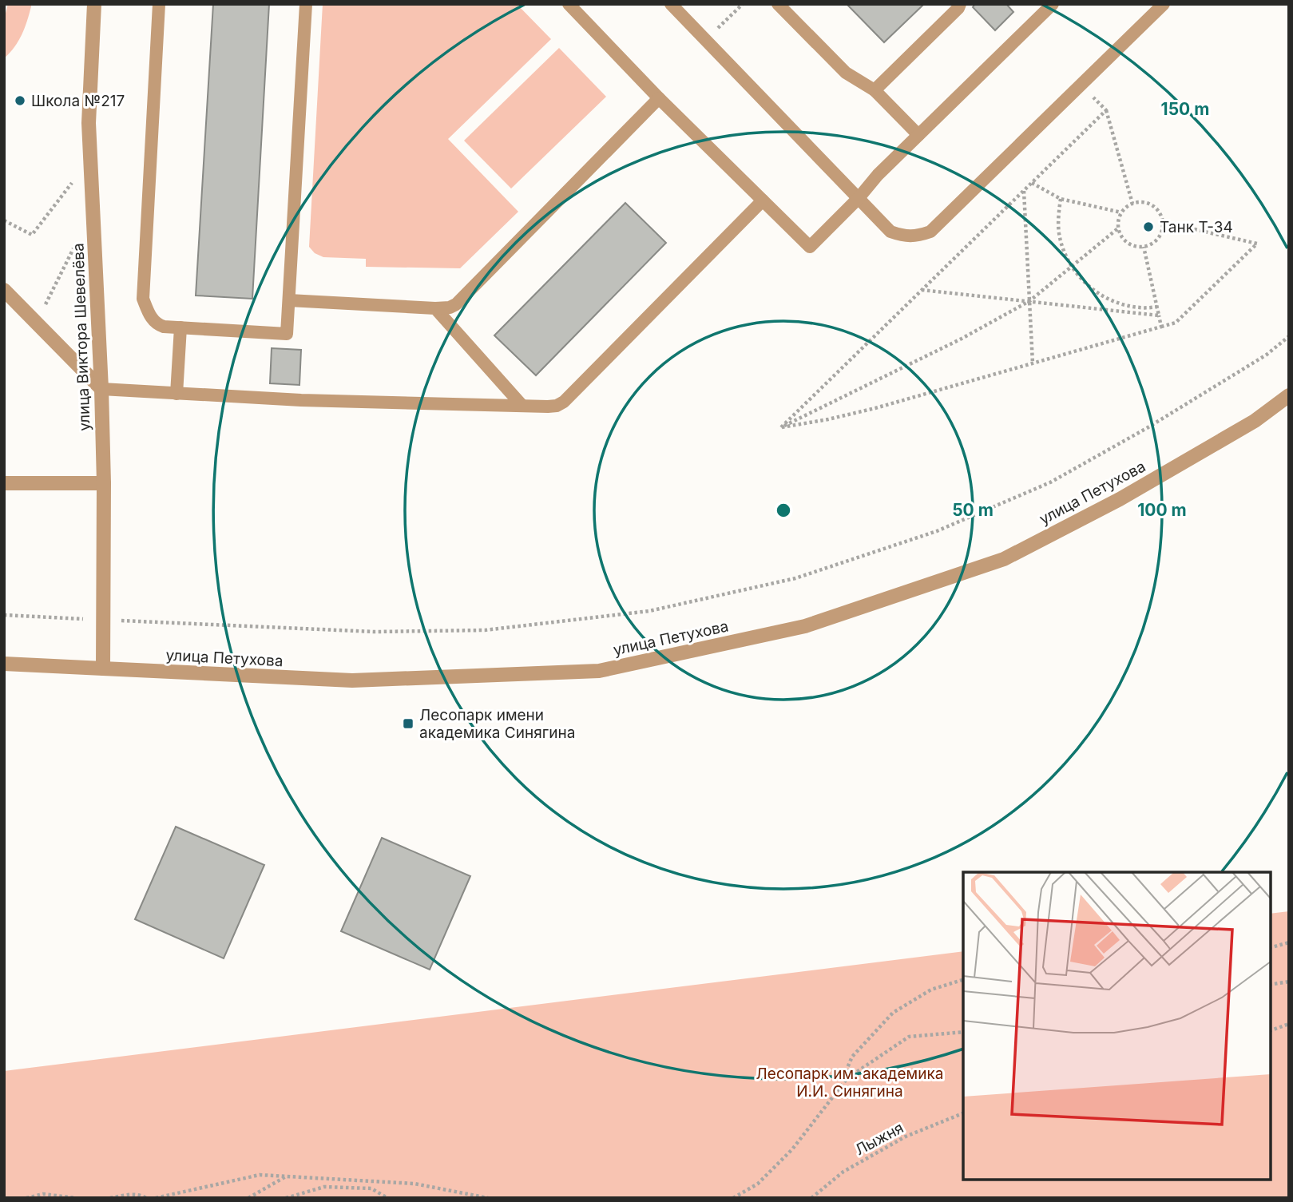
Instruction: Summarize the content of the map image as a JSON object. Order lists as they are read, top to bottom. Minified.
{"streets":{"street":["улица Виктора Шевелёва","улица Петухова"],"path":["Лыжня"]},"crossings":[["улица Виктора Шевелёва","улица Петухова"]],"parks":["Лесопарк им. академика И.И. Синягина"],"places":{"other":["Школа №217","Танк Т-34"],"transit":["Лесопарк имени академика Синягина"]},"rings":["150 m","50 m","100 m"]}
